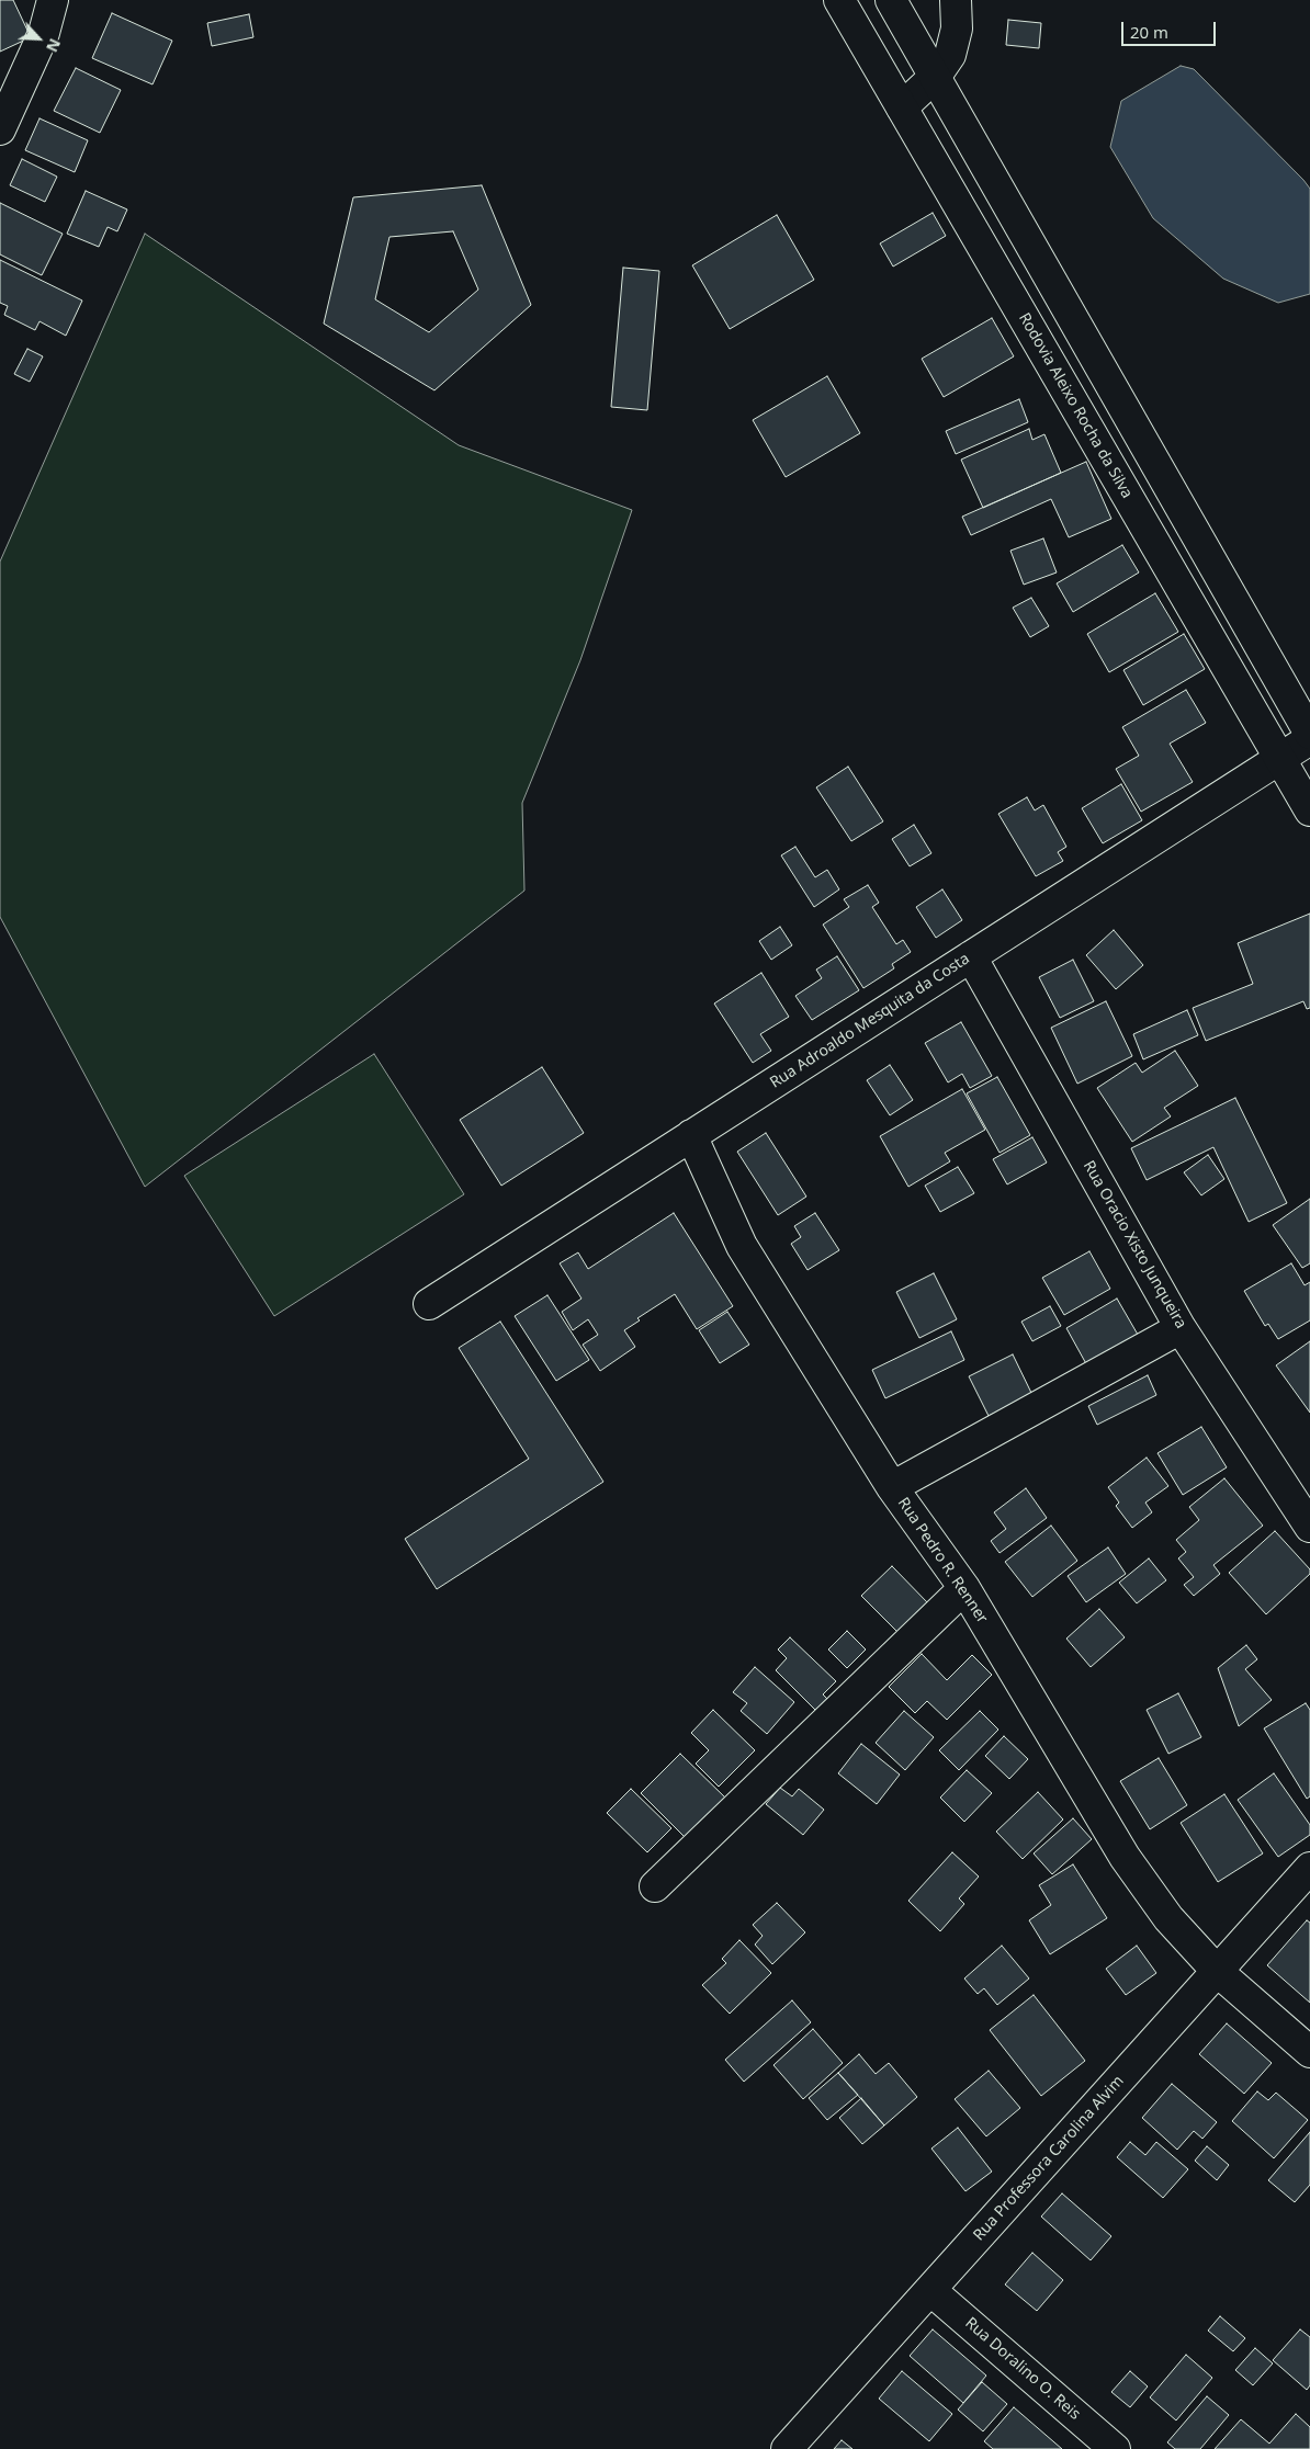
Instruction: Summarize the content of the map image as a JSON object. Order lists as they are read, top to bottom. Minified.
{"streets":{"street":["Rodovia Aleixo Rocha da Silva","Rua Adroaldo Mesquita da Costa","Rua Oracio Xisto Junqueira","Rua Pedro R. Renner","Rua Professora Carolina Alvim","Rua Doralino O. Reis"]},"crossings":[["Rodovia Aleixo Rocha da Silva","Rua Adroaldo Mesquita da Costa"],["Rua Adroaldo Mesquita da Costa","Rua Oracio Xisto Junqueira"],["Rua Adroaldo Mesquita da Costa","Rua Pedro R. Renner"],["Rua Pedro R. Renner","Rua Professora Carolina Alvim"],["Rua Professora Carolina Alvim","Rua Doralino O. Reis"]],"scale_bar":"20 m","north":"bottom right"}
